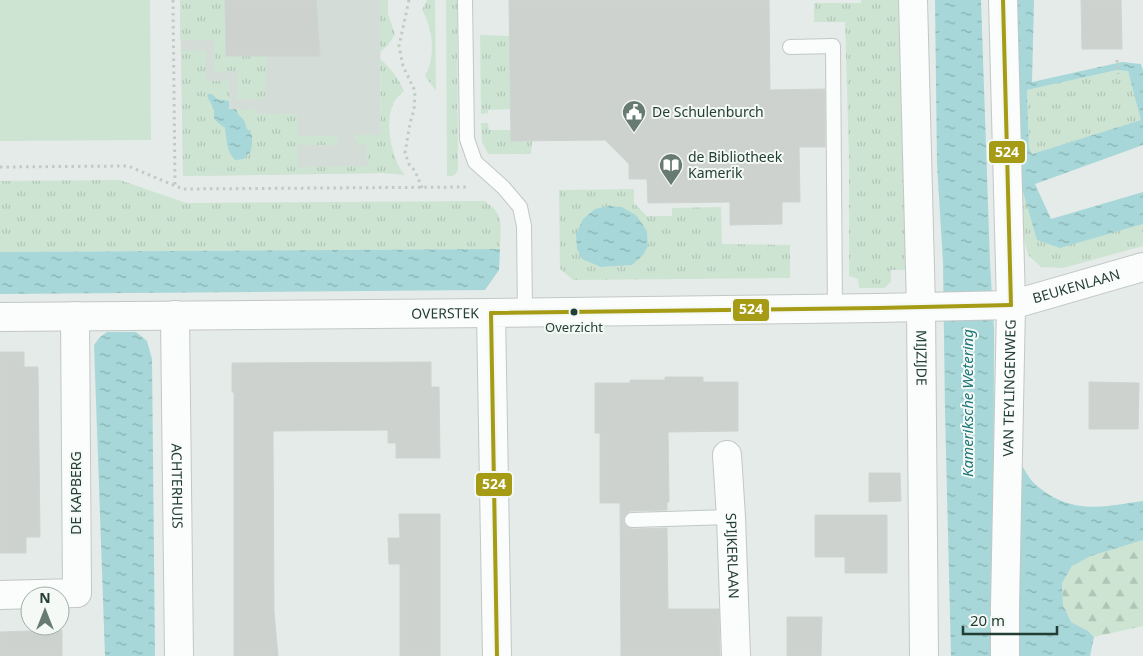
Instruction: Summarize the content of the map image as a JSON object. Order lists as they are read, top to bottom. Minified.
{"streets":{"street":["BEUKENLAAN","OVERSTEK","MIJZIJDE","VAN TEYLINGENWEG","ACHTERHUIS","DE KAPBERG","SPIJKERLAAN"]},"crossings":[["BEUKENLAAN","OVERSTEK"],["BEUKENLAAN","VAN TEYLINGENWEG"],["OVERSTEK","MIJZIJDE"],["OVERSTEK","VAN TEYLINGENWEG"],["OVERSTEK","ACHTERHUIS"],["OVERSTEK","DE KAPBERG"]],"water":["Kameriksche Wetering"],"places":{"public building":["De Schulenburch"],"library":["de Bibliotheek Kamerik"],"other":["Overzicht"]},"lines":["transit line 524"],"scale_bar":"20 m","north":"top"}
